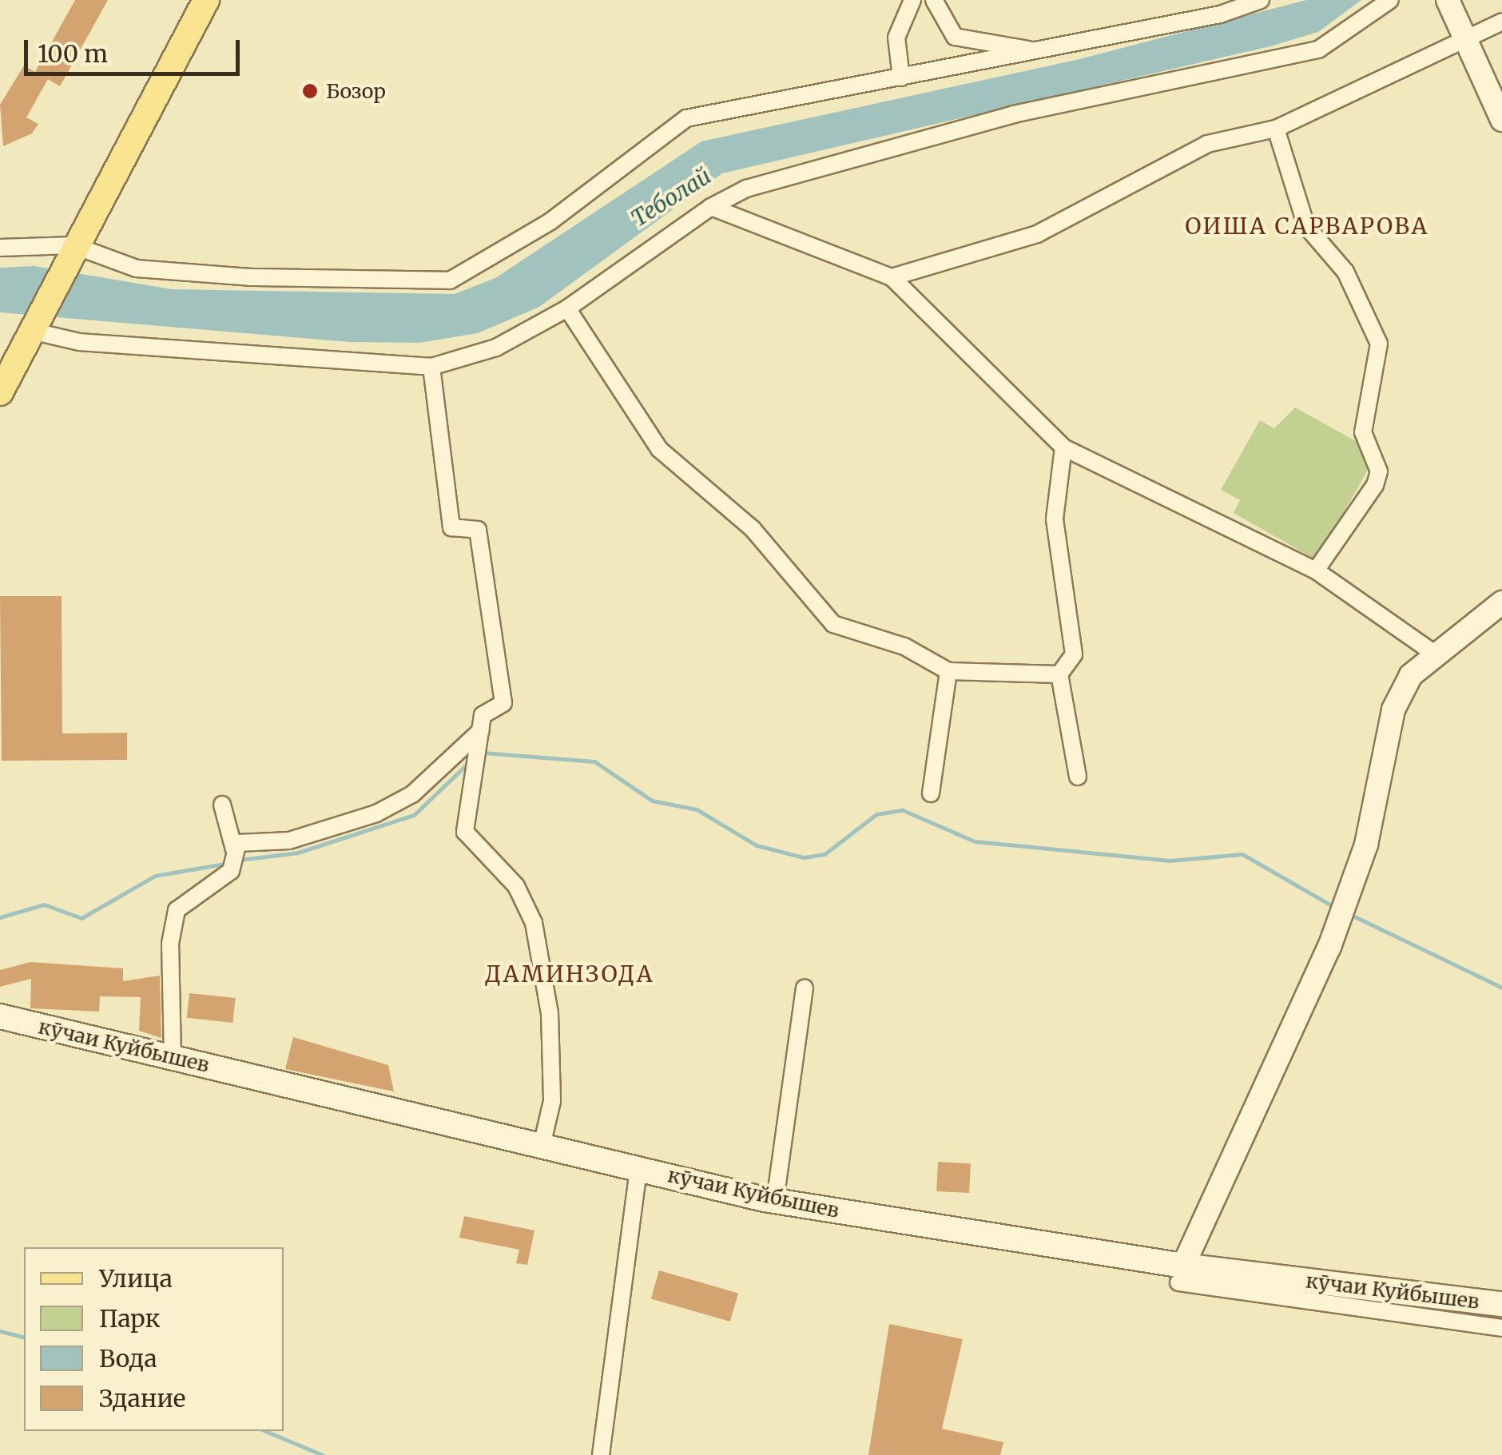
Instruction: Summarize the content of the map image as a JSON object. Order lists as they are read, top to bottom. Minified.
{"streets":{"main road":["кӯчаи Куйбышев"]},"districts":["ОИША САРВАРОВА","ДАМИНЗОДА"],"water":["Теболай"],"places":["Бозор"],"legend":["Улица","Парк","Вода","Здание"],"scale_bar":"100 m"}
